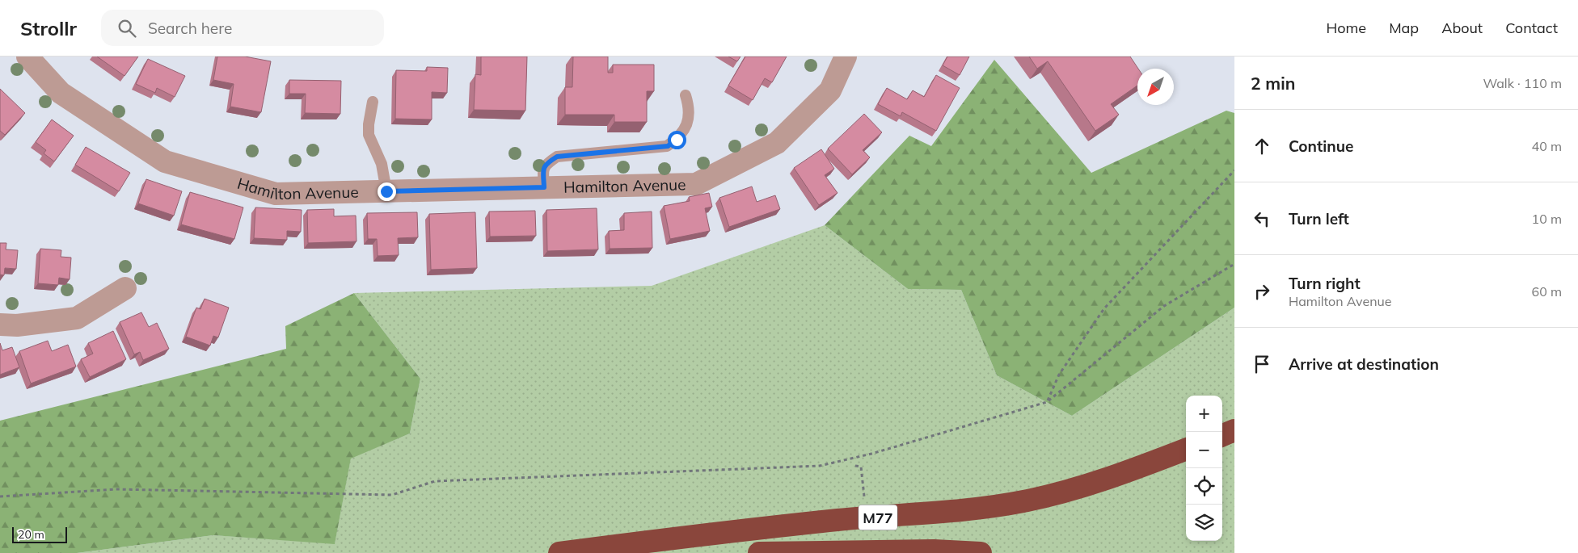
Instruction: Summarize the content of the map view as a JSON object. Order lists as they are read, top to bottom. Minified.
{"streets":{"highway":["M77"],"street":["Hamilton Avenue"]},"scale_bar":"20 m","north":"bottom left","page":{"header":"Strollr","search":"Search here","nav":["Home","Map","About","Contact"],"heading":["2 min","Walk · 110 m"],"list":[["Continue","40 m"],["Turn left","10 m"],["Turn right","Hamilton Avenue","60 m"],"Arrive at destination"],"map_buttons":["+","−"],"scale":"20 m"}}
